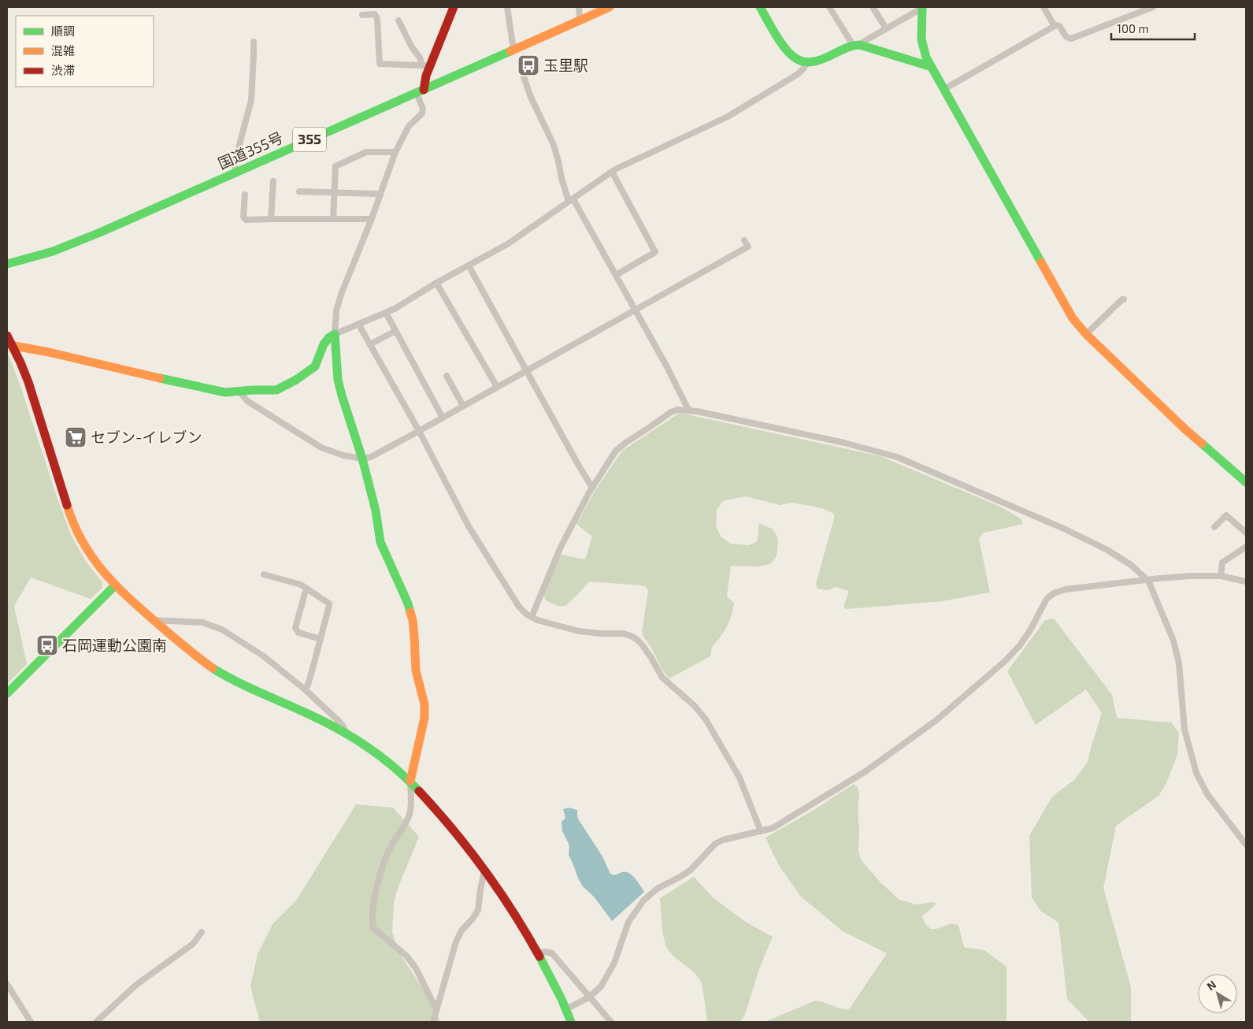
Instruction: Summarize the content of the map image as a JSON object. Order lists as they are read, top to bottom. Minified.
{"streets":{"main road":["355","国道355号"]},"places":{"bus stop":["玉里駅","石岡運動公園南"],"supermarket":["セブン-イレブン"]},"legend":["順調","混雑","渋滞"],"scale_bar":"100 m","north":"top left"}
